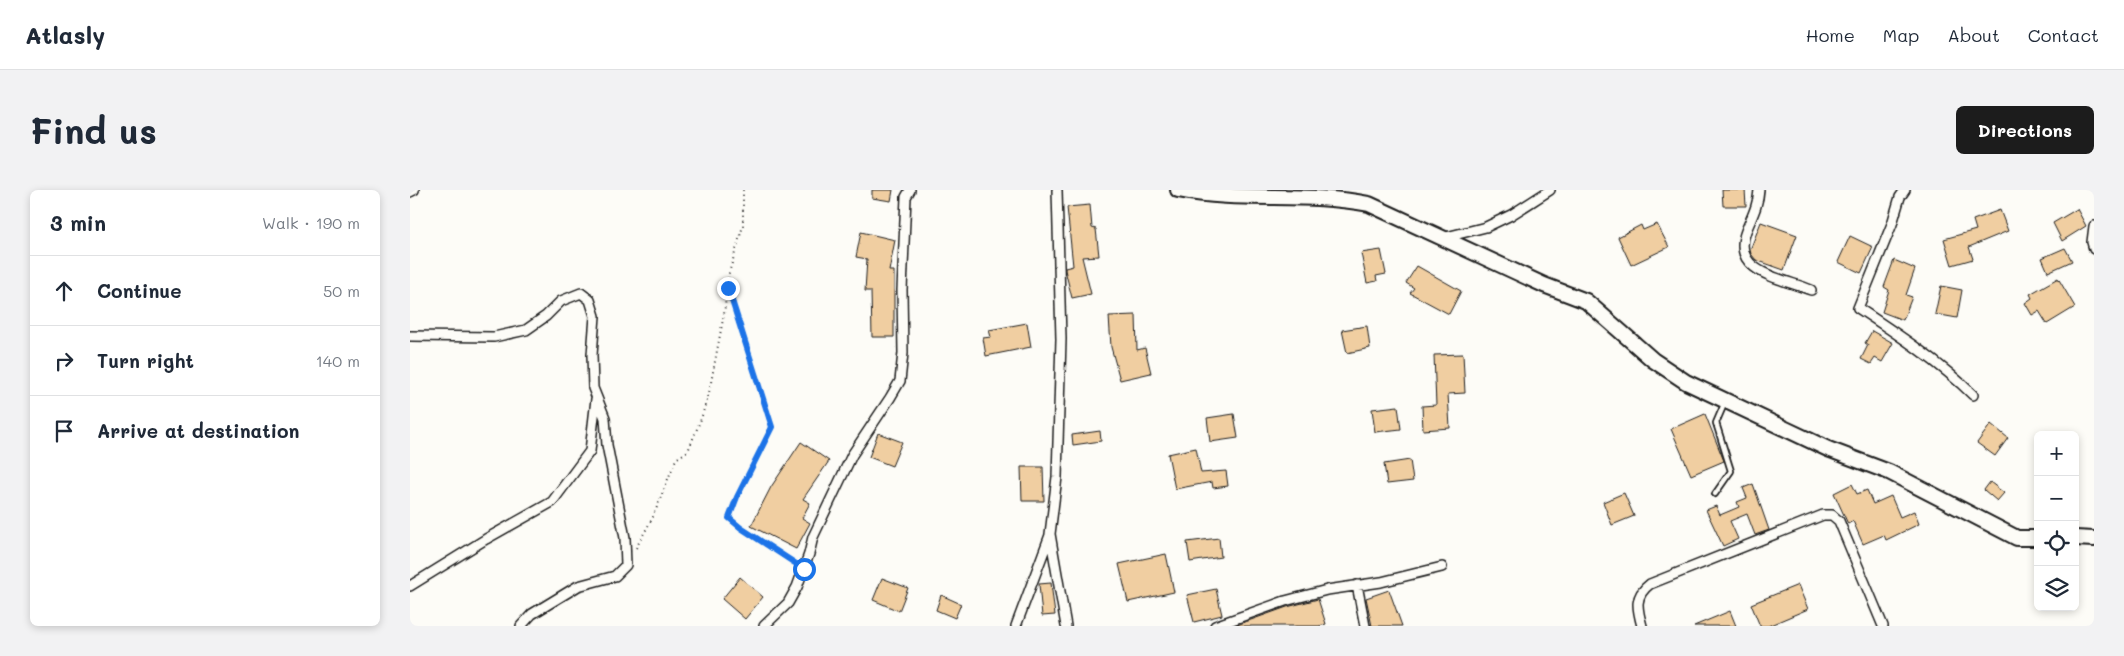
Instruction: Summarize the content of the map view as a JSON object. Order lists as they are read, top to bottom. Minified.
{"page":{"header":"Atlasly","nav":["Home","Map","About","Contact"],"buttons":"Directions","title":"Find us","heading":["3 min","Walk · 190 m"],"list":[["Continue","50 m"],["Turn right","140 m"],"Arrive at destination"],"map_buttons":["+","−"]}}
